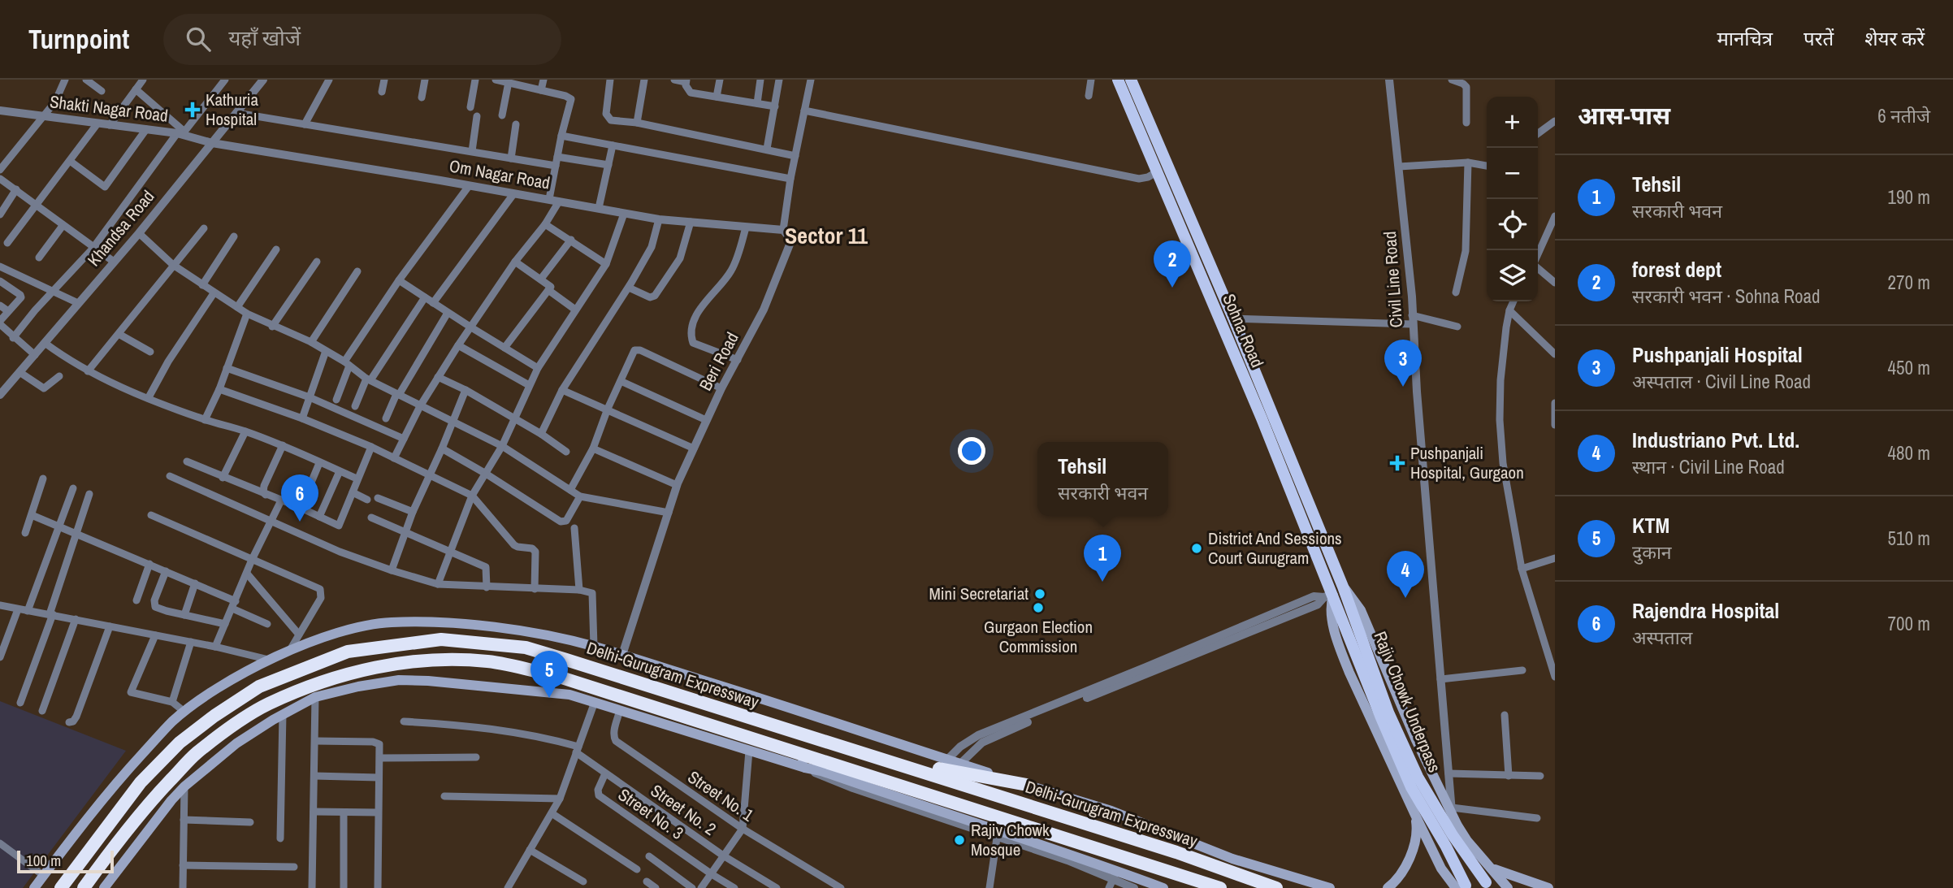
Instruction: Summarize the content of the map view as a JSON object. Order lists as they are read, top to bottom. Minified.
{"streets":{"highway":["Delhi-Gurugram Expressway"],"main road":["Sohna Road","Rajiv Chowk Underpass"],"street":["Shakti Nagar Road","Om Nagar Road","Khandsa Road","Civil Line Road","Beri Road","Street No. 1","Street No. 2","Street No. 3"]},"crossings":[["Shakti Nagar Road","Om Nagar Road"],["Shakti Nagar Road","Khandsa Road"],["Om Nagar Road","Khandsa Road"],["Om Nagar Road","Beri Road"],["Sohna Road","Rajiv Chowk Underpass"],["Street No. 2","Street No. 3"]],"districts":["Sector 11"],"places":{"health":["Kathuria Hospital","Pushpanjali Hospital, Gurgaon"],"other":["District And Sessions Court Gurugram","Mini Secretariat","Gurgaon Election Commission","Rajiv Chowk Mosque"]},"scale_bar":"100 m","page":{"header":"Turnpoint","search":"यहाँ खोजें","nav":["मानचित्र","परतें","शेयर करें"],"heading":["आस-पास","6 नतीजे"],"map_buttons":["+","−"],"list":[{"mark":"1","name":"Tehsil","note":"सरकारी भवन","value":"190 m"},{"mark":"2","name":"forest dept","note":"सरकारी भवन · Sohna Road","value":"270 m"},{"mark":"3","name":"Pushpanjali Hospital","note":"अस्पताल · Civil Line Road","value":"450 m"},{"mark":"4","name":"Industriano Pvt. Ltd.","note":"स्थान · Civil Line Road","value":"480 m"},{"mark":"5","name":"KTM","note":"दुकान","value":"510 m"},{"mark":"6","name":"Rajendra Hospital","note":"अस्पताल","value":"700 m"}],"pins":["2","3","6","1","4","5"],"popup":["Tehsil","सरकारी भवन"],"scale":"100 m"}}
